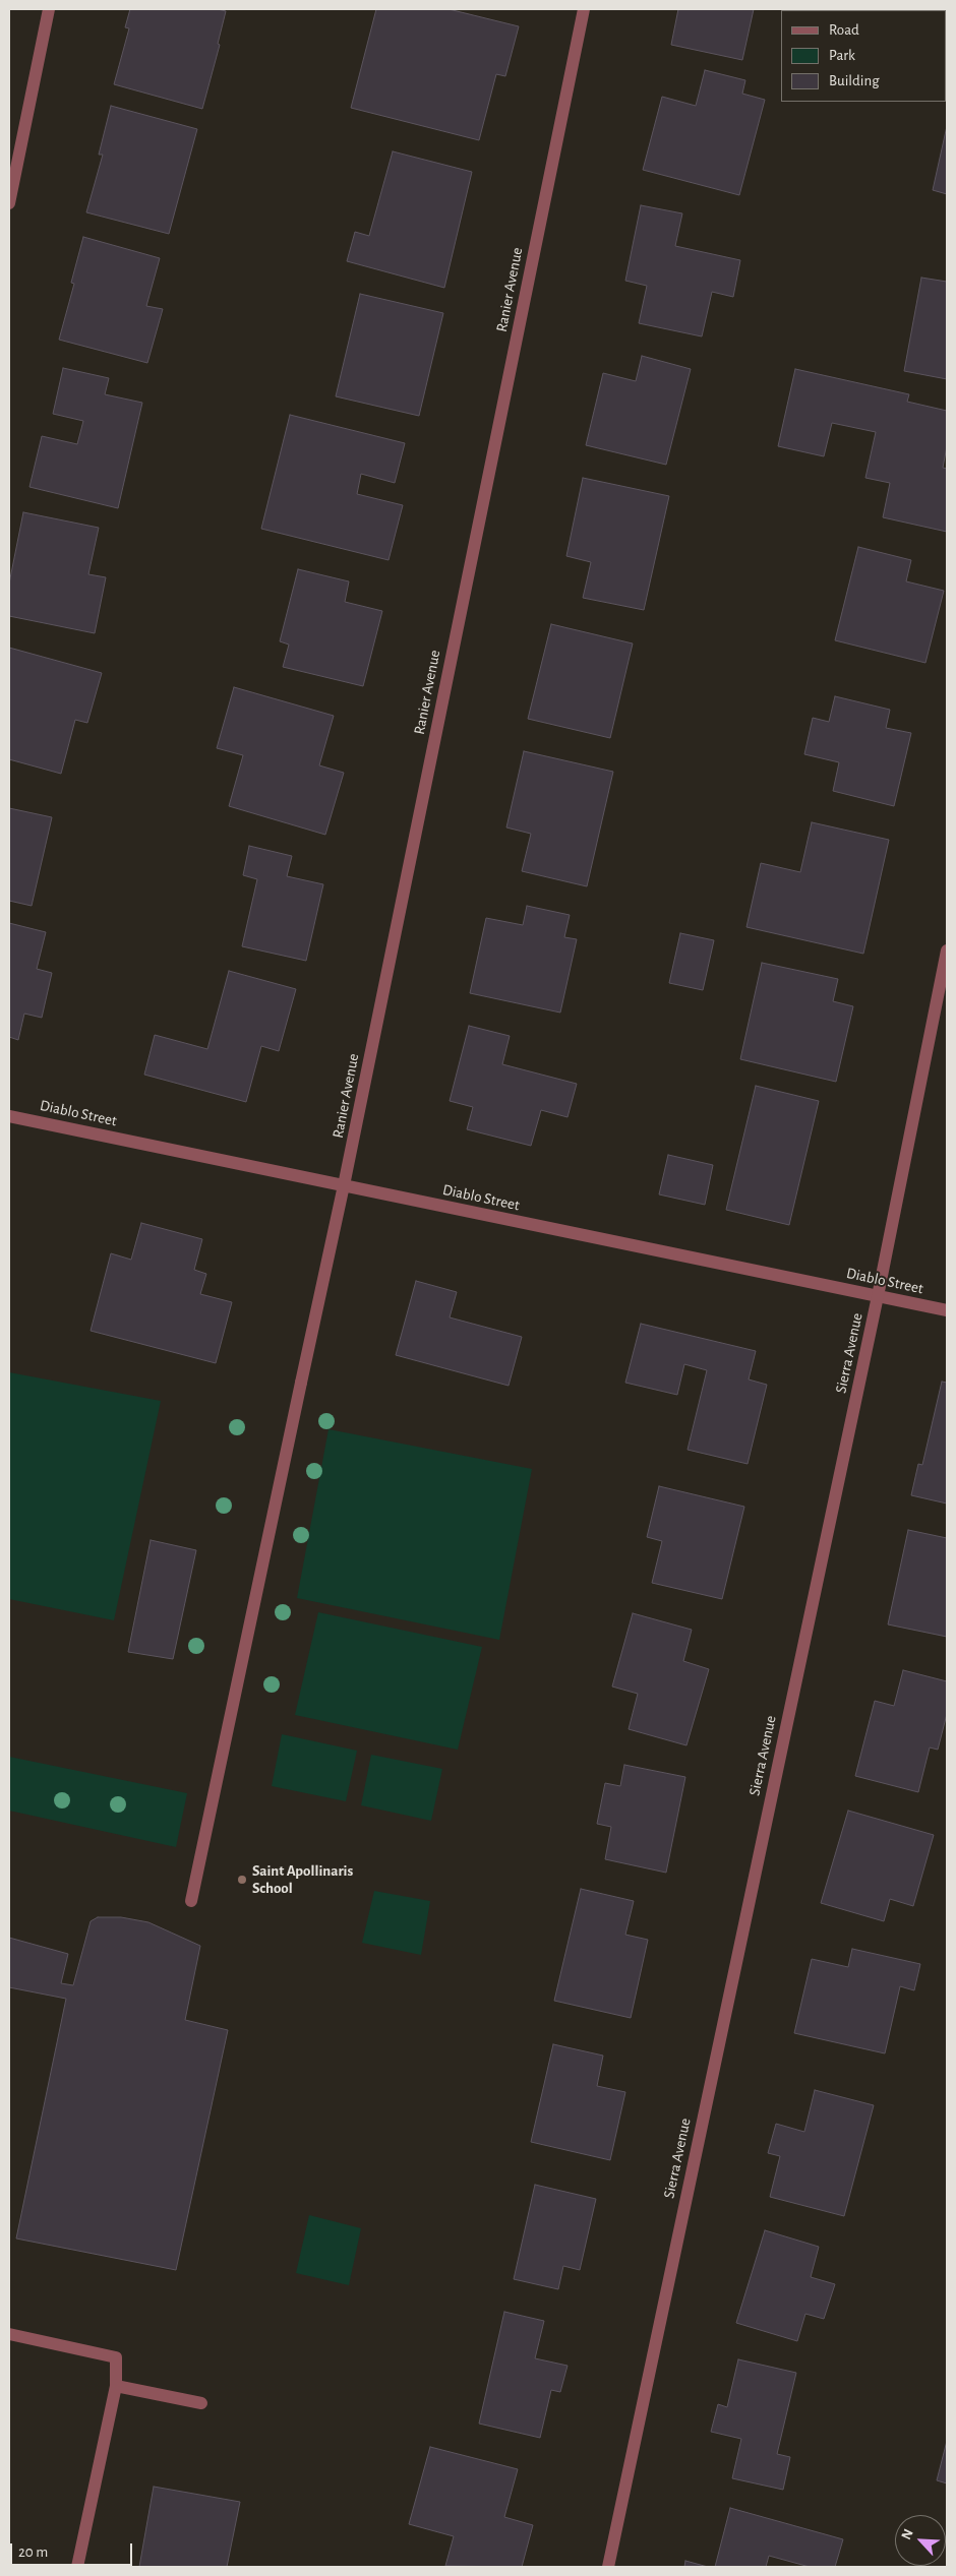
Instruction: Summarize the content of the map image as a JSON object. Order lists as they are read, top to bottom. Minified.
{"streets":{"street":["Ranier Avenue","Diablo Street","Sierra Avenue"]},"crossings":[["Ranier Avenue","Diablo Street"],["Diablo Street","Sierra Avenue"]],"places":["Saint Apollinaris School"],"legend":["Road","Park","Building"],"scale_bar":"20 m","north":"top left"}
